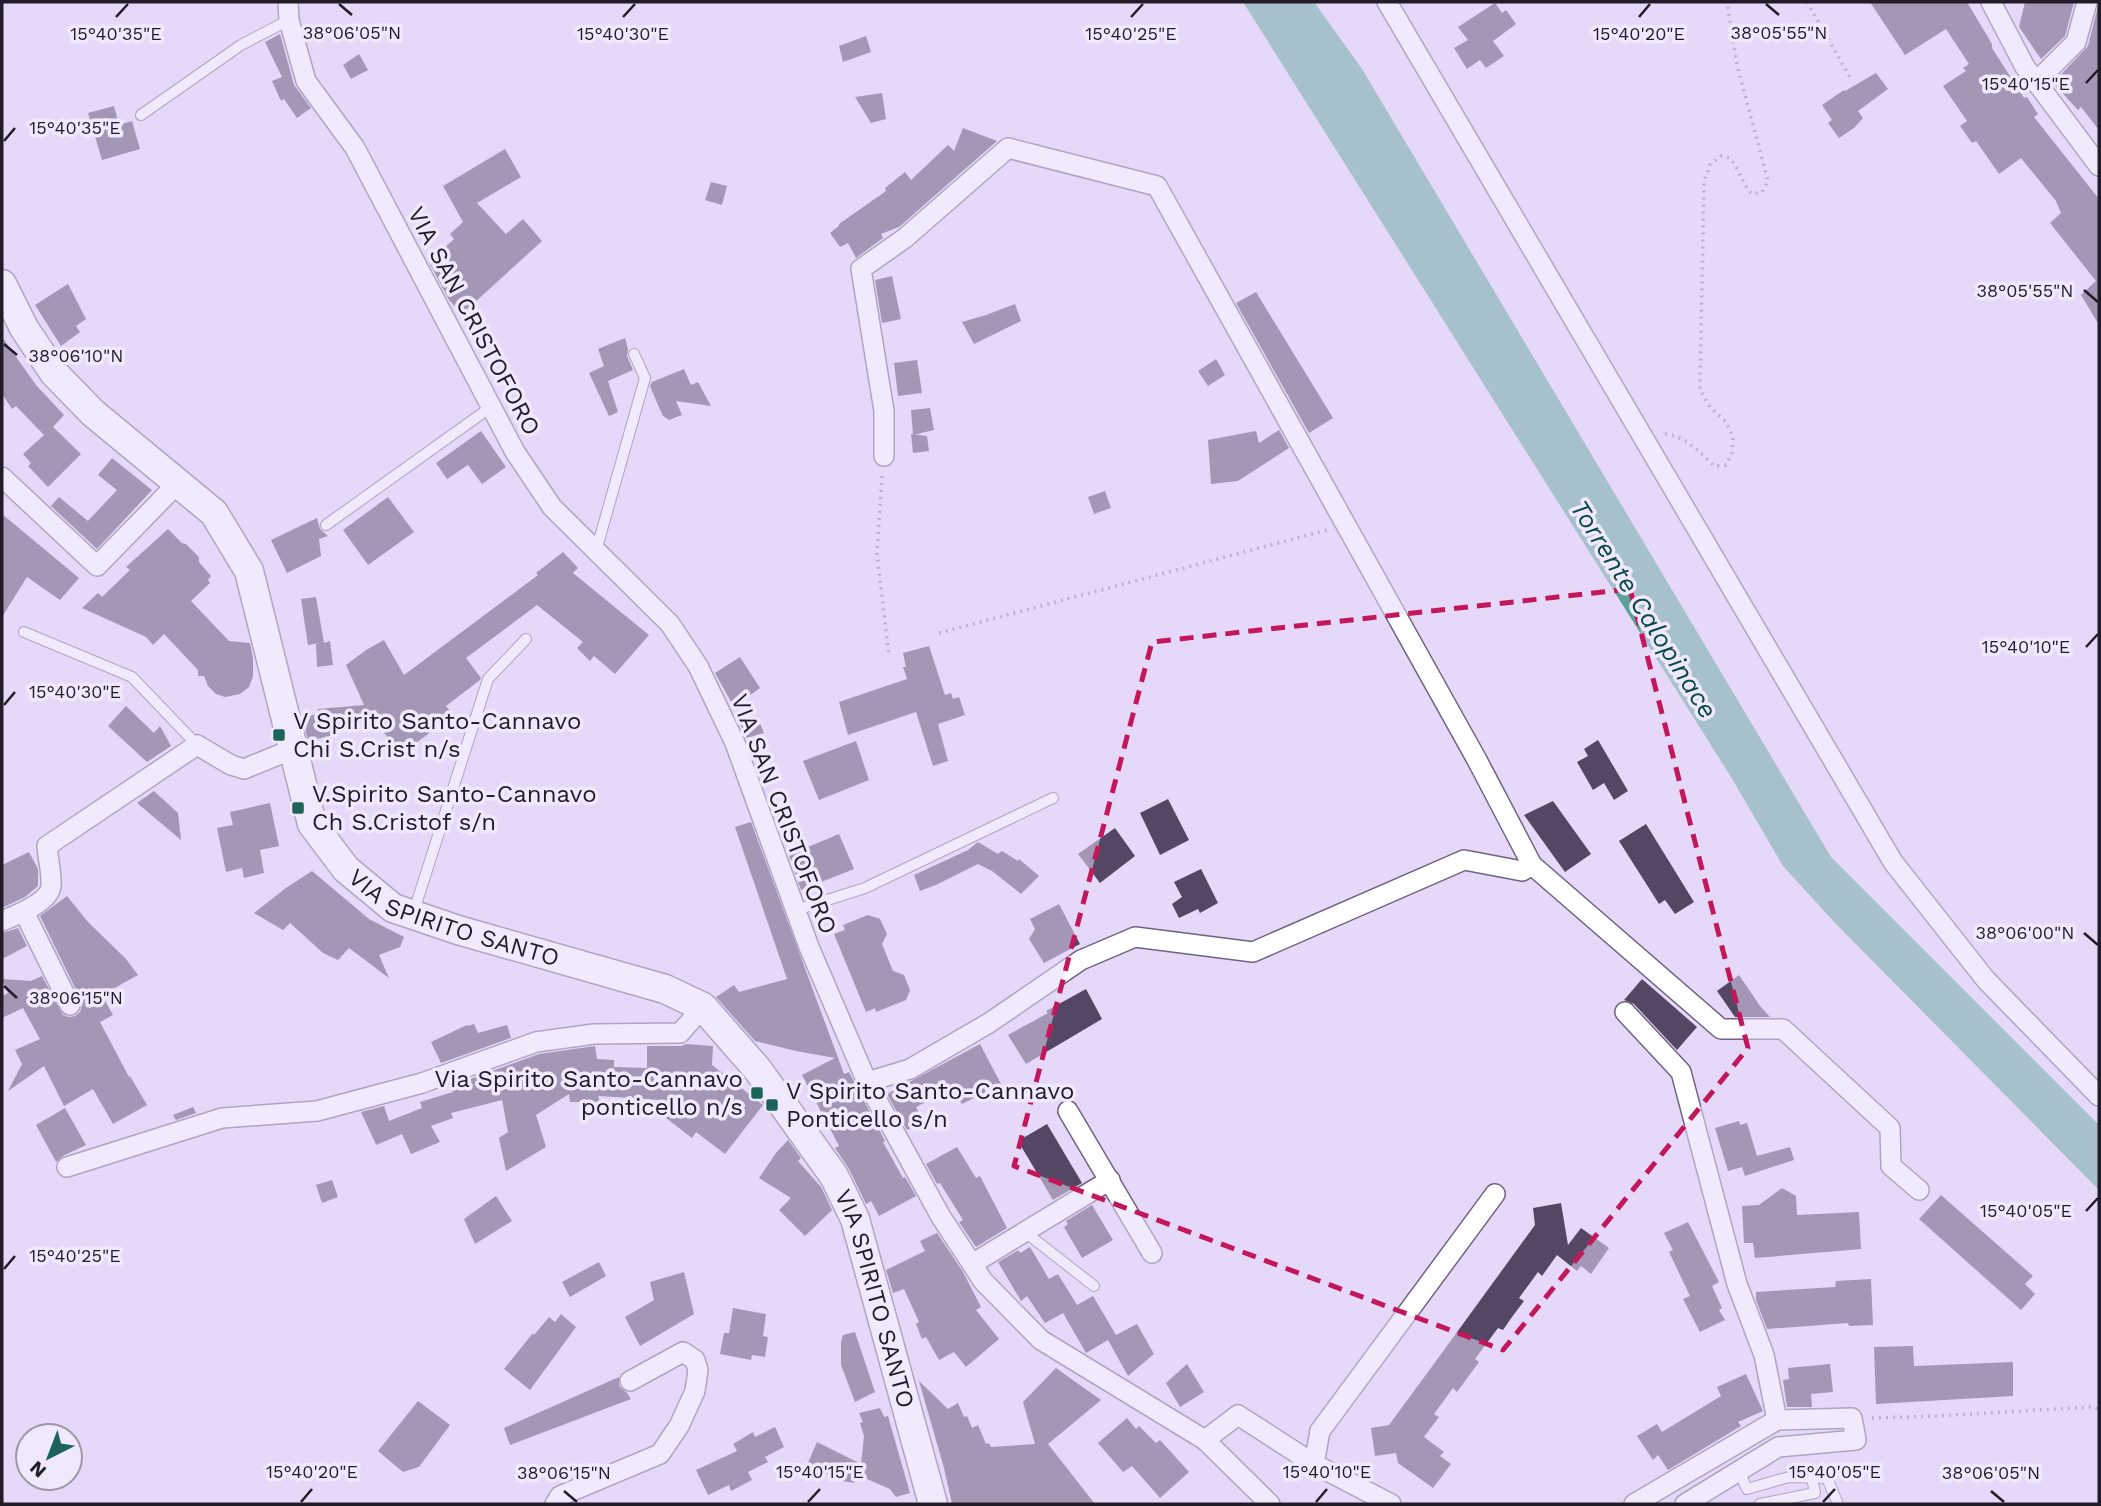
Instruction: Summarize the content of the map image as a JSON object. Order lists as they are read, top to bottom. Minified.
{"streets":{"street":["VIA SAN CRISTOFORO","VIA SPIRITO SANTO"]},"water":["Torrente Calopinace"],"places":{"transit":["V Spirito Santo-Cannavo Chi S.Crist n/s","V.Spirito Santo-Cannavo Ch S.Cristof s/n","Via Spirito Santo-Cannavo ponticello n/s","V Spirito Santo-Cannavo Ponticello s/n"]},"north":"bottom left","coordinates":["38°06'05\"N","38°05'55\"N","15°40'35\"E","15°40'30\"E","15°40'25\"E","15°40'20\"E","15°40'15\"E","38°06'10\"N","15°40'10\"E","38°06'00\"N","38°06'15\"N","15°40'05\"E"]}
